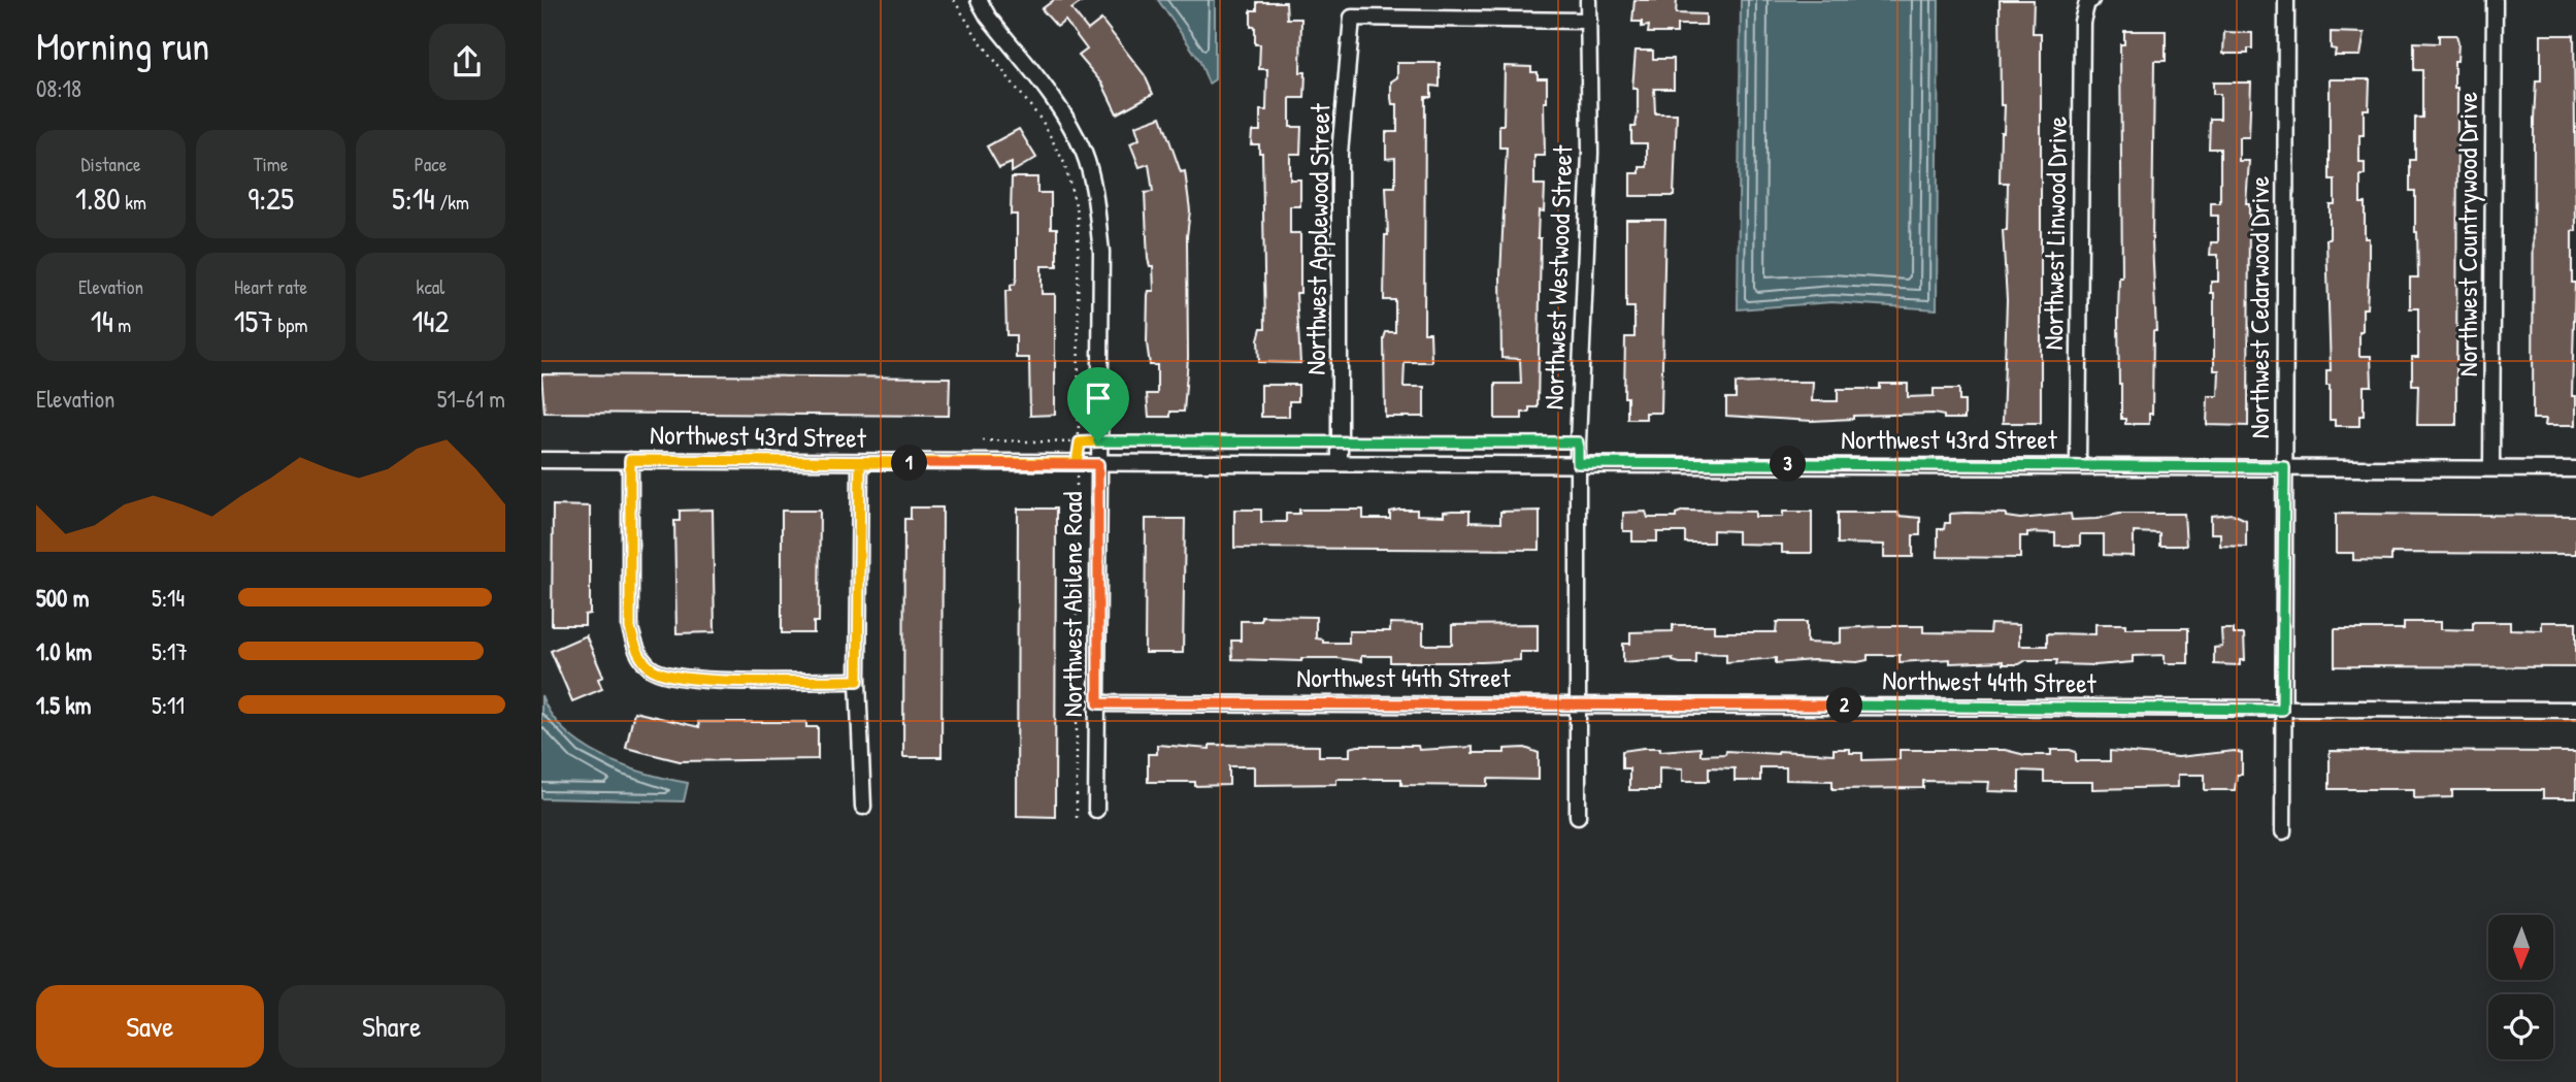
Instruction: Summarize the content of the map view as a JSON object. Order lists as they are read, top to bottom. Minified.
{"streets":{"street":["Northwest Linwood Drive","Northwest Countrywood Drive","Northwest Applewood Street","Northwest Westwood Street","Northwest Cedarwood Drive","Northwest 43rd Street","Northwest Abilene Road","Northwest 44th Street"]},"crossings":[["Northwest Linwood Drive","Northwest 43rd Street"],["Northwest Countrywood Drive","Northwest 43rd Street"],["Northwest Applewood Street","Northwest Westwood Street"],["Northwest Applewood Street","Northwest 43rd Street"],["Northwest Westwood Street","Northwest 43rd Street"],["Northwest Westwood Street","Northwest 44th Street"],["Northwest Cedarwood Drive","Northwest 43rd Street"],["Northwest Cedarwood Drive","Northwest 44th Street"],["Northwest 43rd Street","Northwest Abilene Road"],["Northwest Abilene Road","Northwest 44th Street"]],"north":"bottom","page":{"heading":["Morning run","08:18"],"stats":[["Distance","1.80 km"],["Time","9:25"],["Pace","5:14 /km"],["Elevation","14 m"],["Heart rate","157 bpm"],["kcal","142"]],"chart":["Elevation","51–61 m"],"pins":["1","3","2"],"list":[{"name":"500 m","note":"5:14"},{"name":"1.0 km","note":"5:17"},{"name":"1.5 km","note":"5:11"}],"buttons":["Save","Share"]}}
